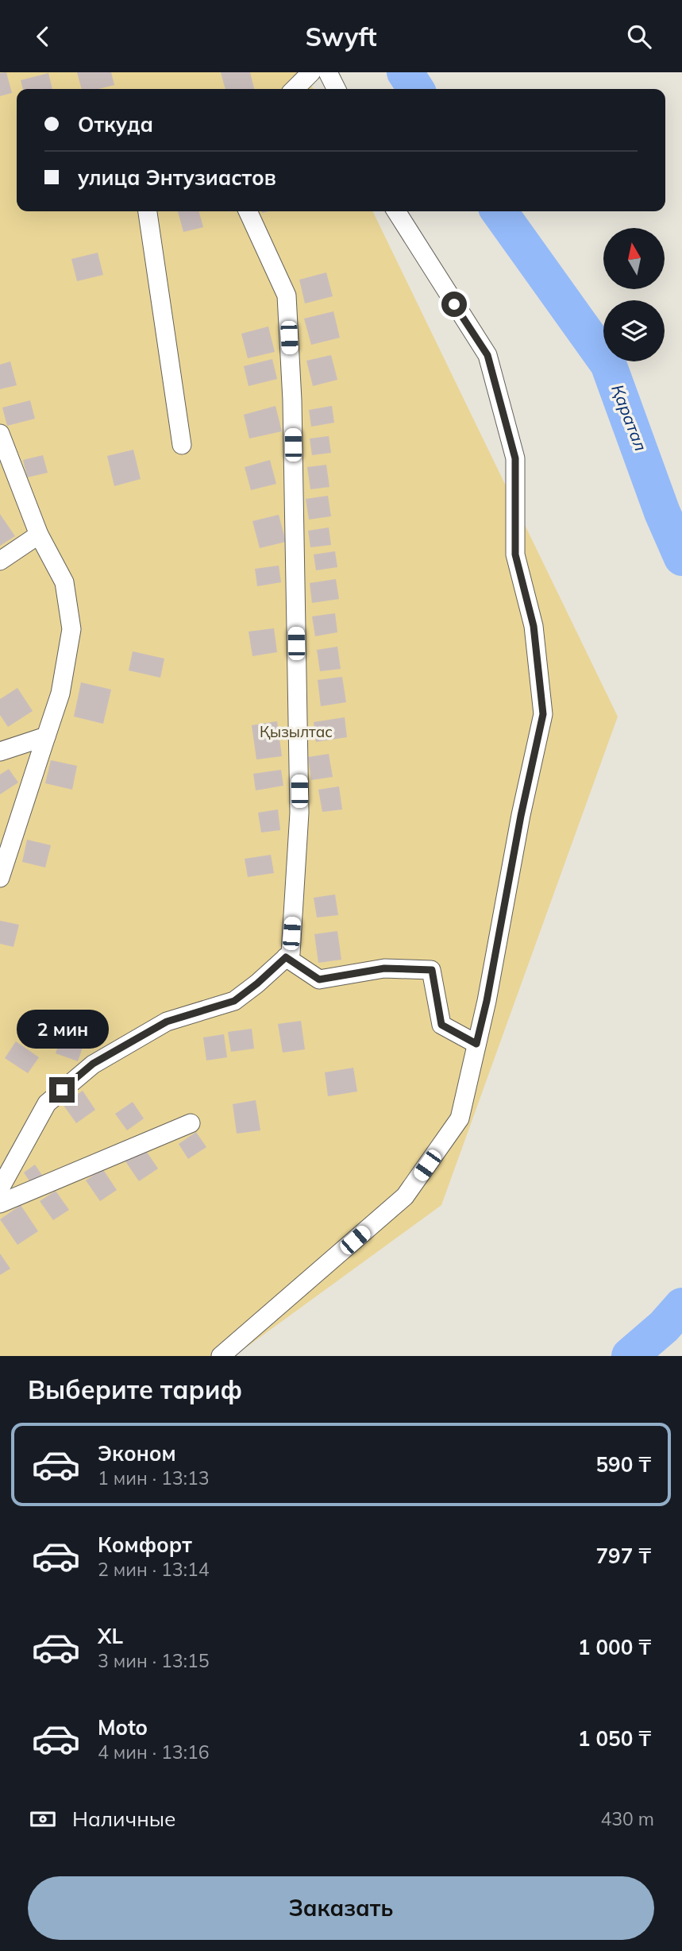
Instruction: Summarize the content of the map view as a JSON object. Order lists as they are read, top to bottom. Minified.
{"water":["Қаратал"],"parks":["Қызылтас"],"north":"top","page":{"header":"Swyft","banner":["Откуда","улица Энтузиастов"],"bubble":"2 мин","heading":"Выберите тариф","list":[{"name":"Эконом","note":"1 мин · 13:13","value":"590 ₸"},{"name":"Комфорт","note":"2 мин · 13:14","value":"797 ₸"},{"name":"XL","note":"3 мин · 13:15","value":"1 000 ₸"},{"name":"Moto","note":"4 мин · 13:16","value":"1 050 ₸"}],"pay":["Наличные","430 m"],"buttons":"Заказать"}}
